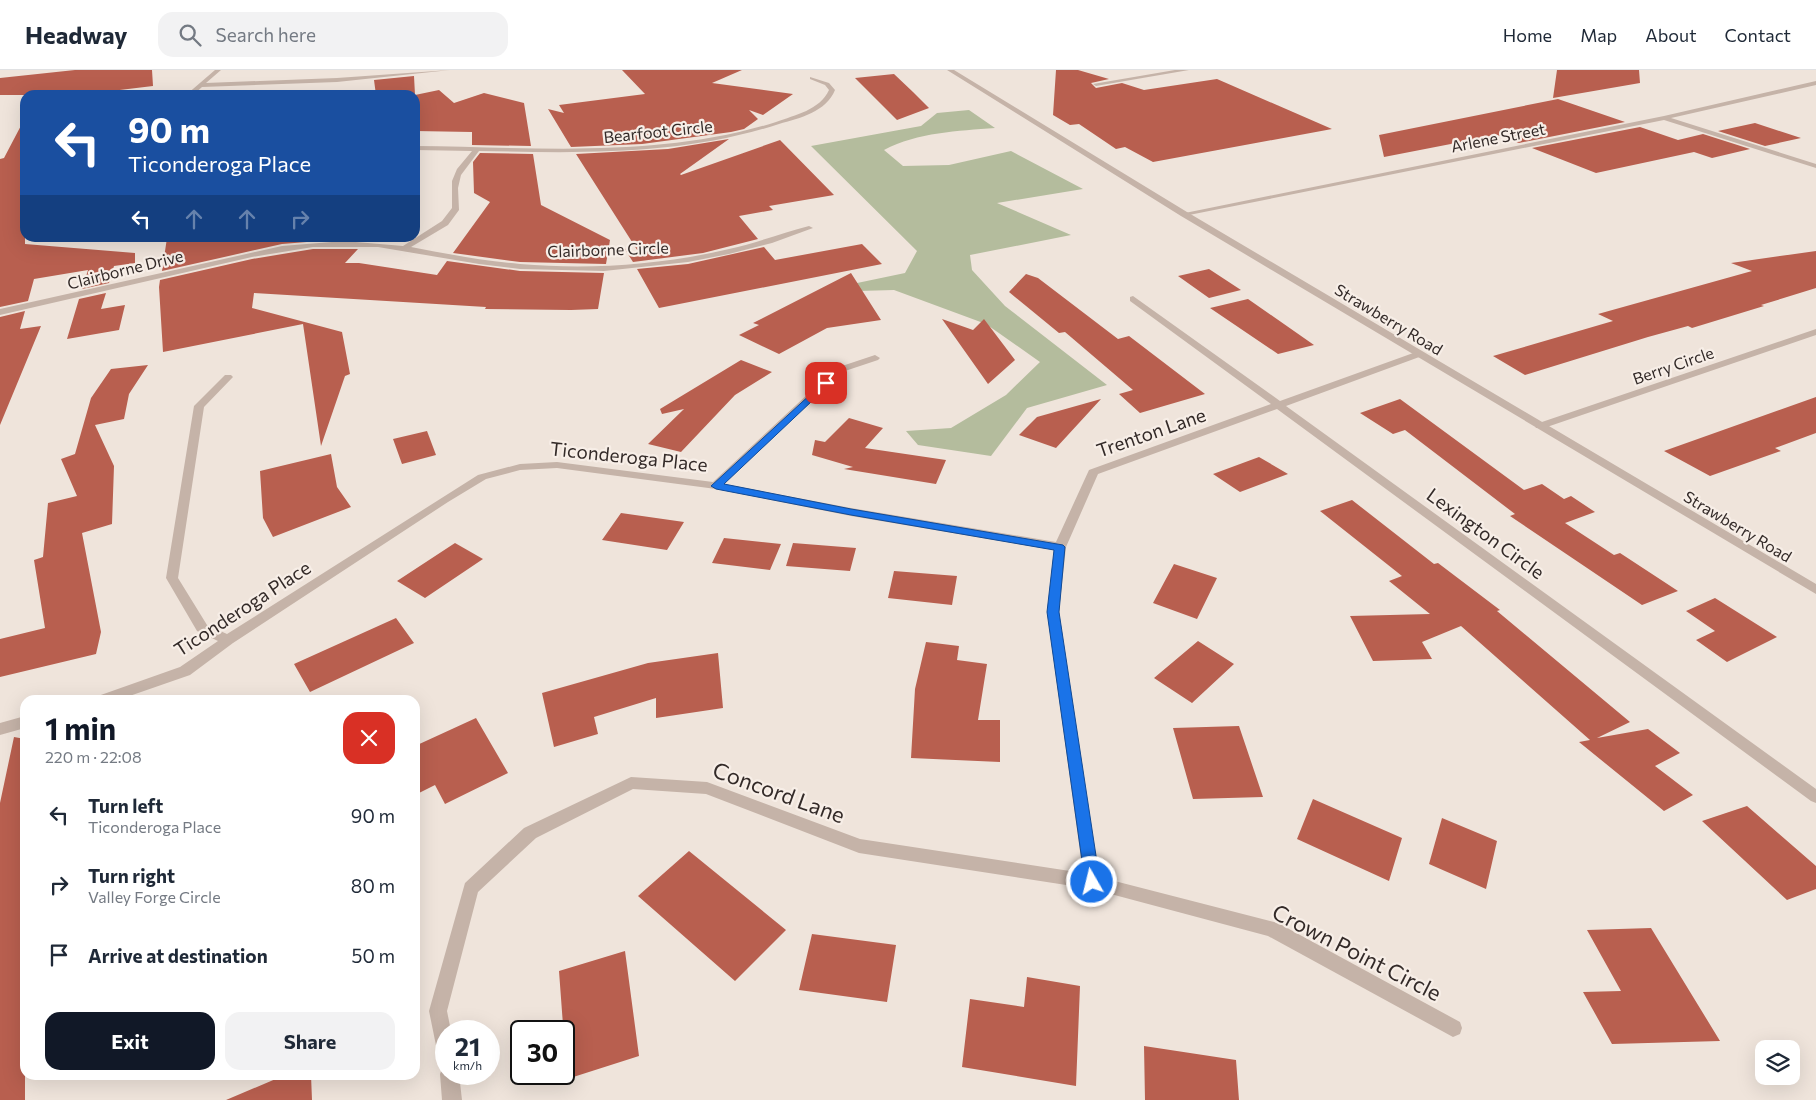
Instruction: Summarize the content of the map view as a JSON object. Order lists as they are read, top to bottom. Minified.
{"streets":{"street":["Bearfoot Circle","Arlene Street","Clairborne Circle","Clairborne Drive","Strawberry Road","Berry Circle","Trenton Lane","Ticonderoga Place","Lexington Circle","Concord Lane","Crown Point Circle"]},"crossings":[["Arlene Street","Strawberry Road"],["Clairborne Circle","Clairborne Drive"],["Strawberry Road","Berry Circle"],["Strawberry Road","Trenton Lane"],["Trenton Lane","Ticonderoga Place"],["Trenton Lane","Lexington Circle"],["Trenton Lane","Concord Lane"],["Trenton Lane","Crown Point Circle"],["Concord Lane","Crown Point Circle"]],"page":{"header":"Headway","search":"Search here","nav":["Home","Map","About","Contact"],"turn":["90 m","Ticonderoga Place"],"heading":["1 min","220 m · 22:08"],"list":[{"name":"Turn left","note":"Ticonderoga Place","value":"90 m"},{"name":"Turn right","note":"Valley Forge Circle","value":"80 m"},{"name":"Arrive at destination","value":"50 m"}],"buttons":["Exit","Share"],"speed":"21 km/h","limit":"30"}}
